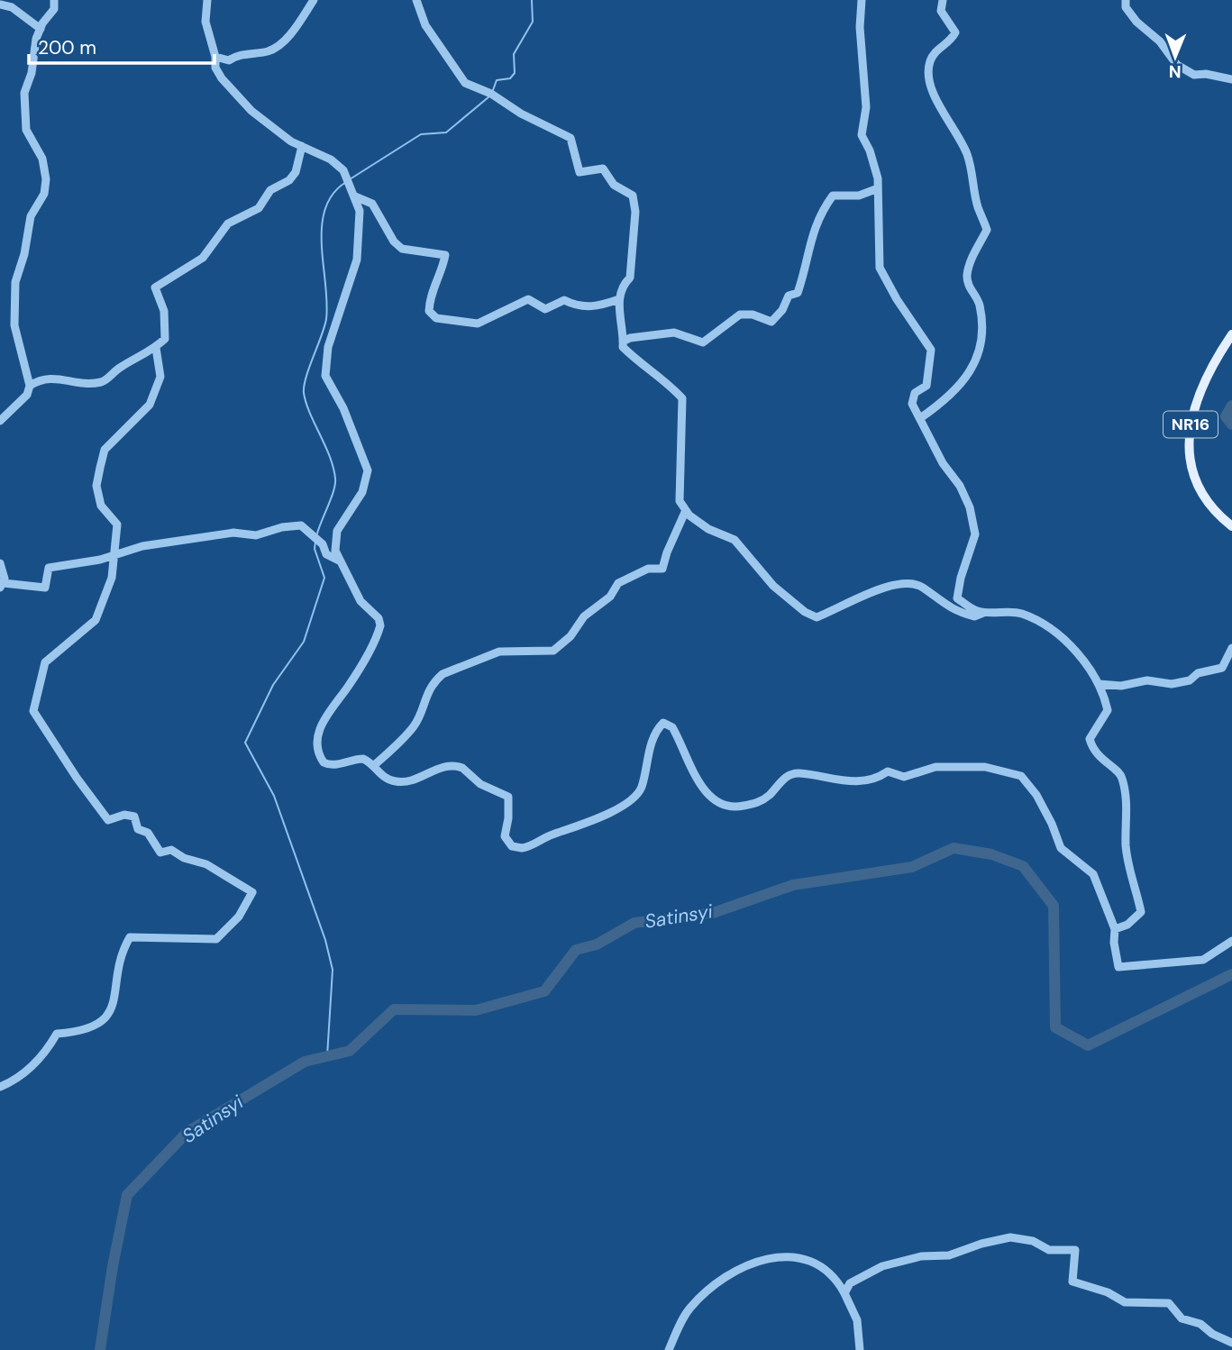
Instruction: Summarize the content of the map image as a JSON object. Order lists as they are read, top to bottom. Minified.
{"streets":{"main road":["NR16"]},"water":["Satinsyi"],"scale_bar":"200 m","north":"bottom"}
